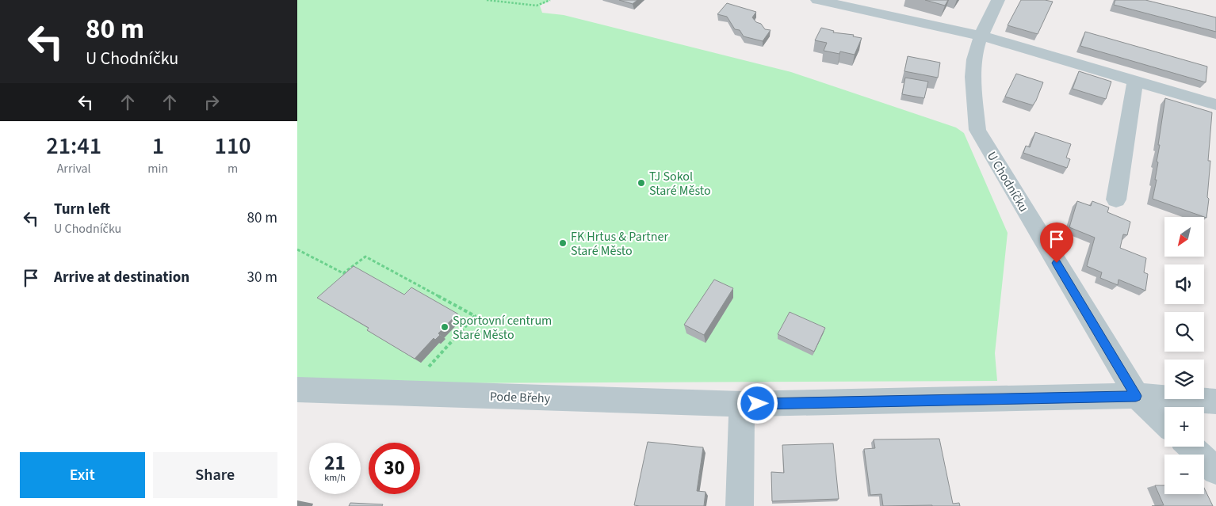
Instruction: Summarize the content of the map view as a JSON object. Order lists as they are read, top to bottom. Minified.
{"streets":{"street":["U Chodníčku","Pode Břehy"]},"crossings":[["U Chodníčku","Pode Břehy"]],"places":["TJ Sokol Staré Město","FK Hrtus & Partner Staré Město","Sportovní centrum Staré Město"],"north":"bottom left","page":{"turn":["80 m","U Chodníčku"],"eta":["21:41","Arrival","1","min","110","m"],"list":[{"name":"Turn left","note":"U Chodníčku","value":"80 m"},{"name":"Arrive at destination","value":"30 m"}],"map_buttons":["+","−"],"speed":"21 km/h","limit":"30","buttons":["Exit","Share"]}}
